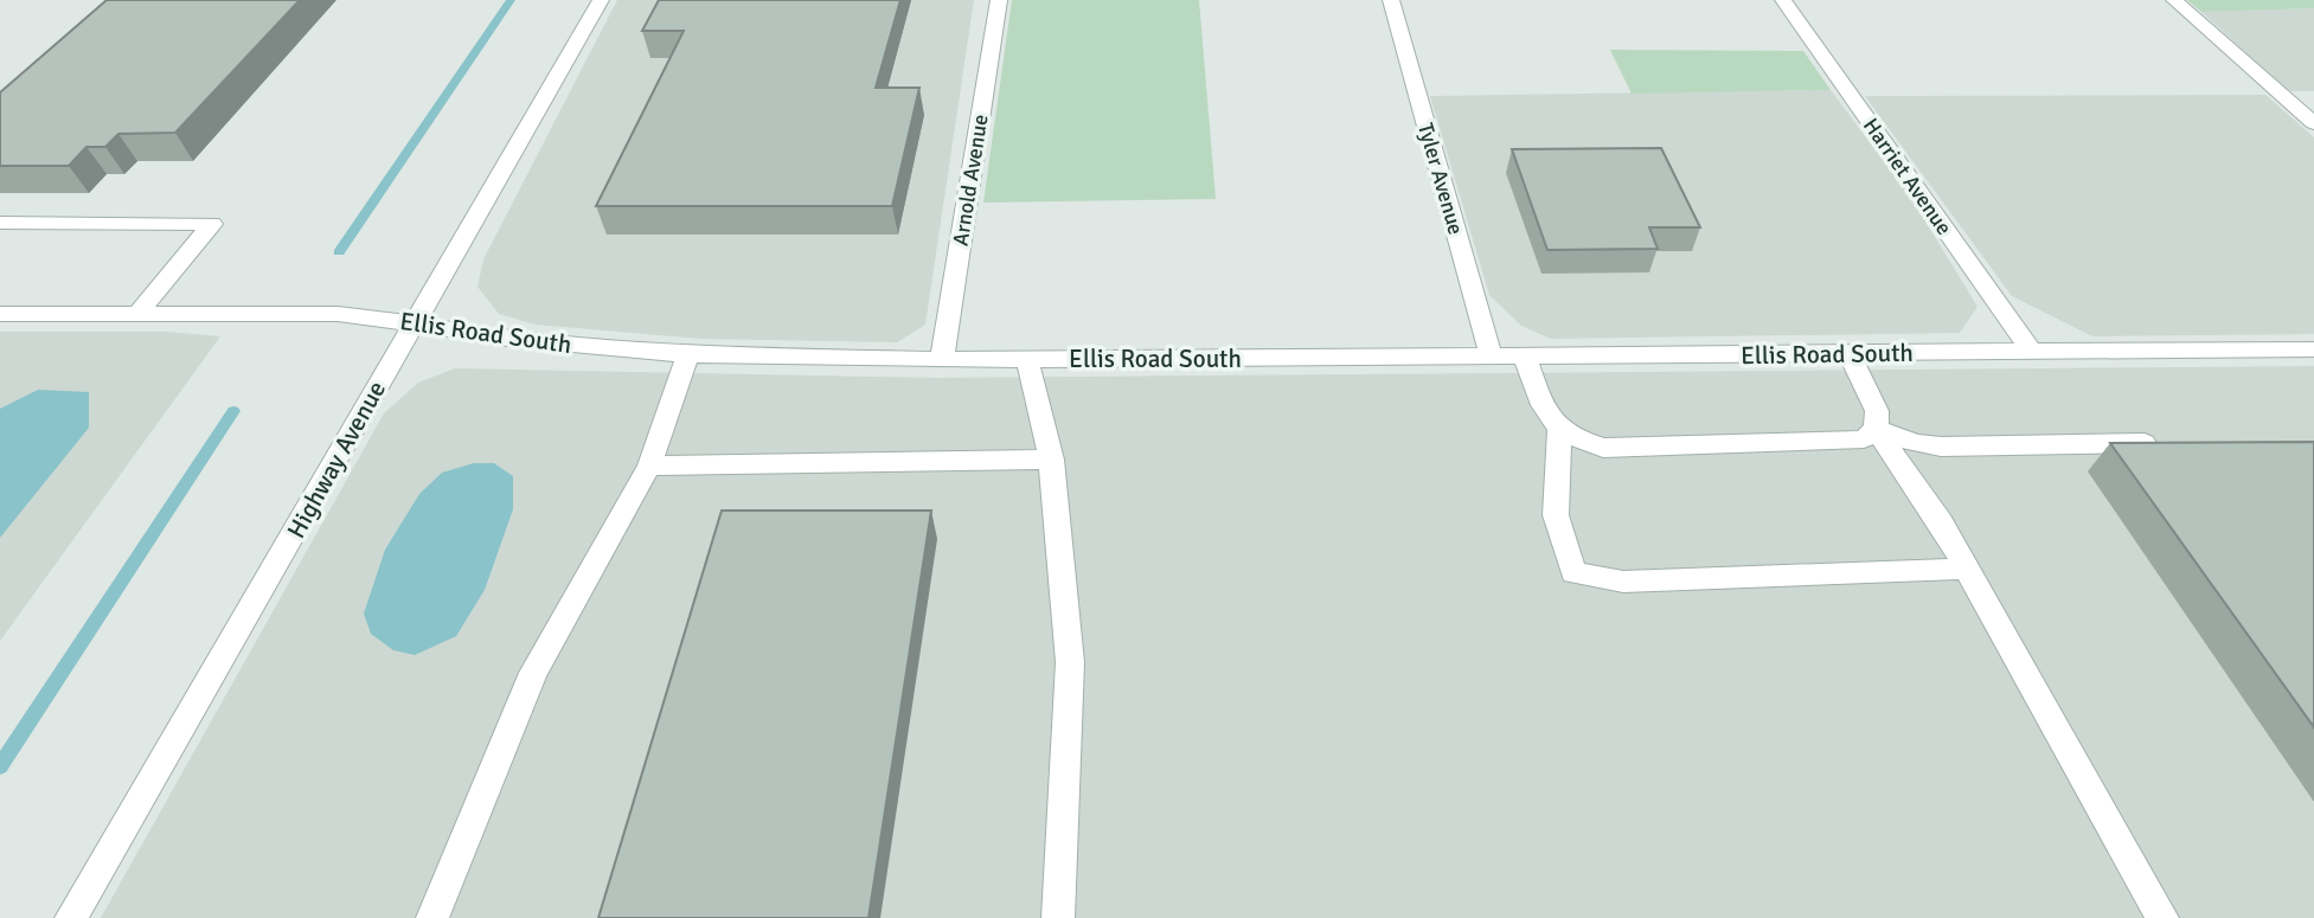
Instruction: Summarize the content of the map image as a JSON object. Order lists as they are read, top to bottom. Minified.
{"streets":{"street":["Harriet Avenue","Tyler Avenue","Arnold Avenue","Ellis Road South","Highway Avenue"]},"crossings":[["Harriet Avenue","Ellis Road South"],["Tyler Avenue","Ellis Road South"],["Arnold Avenue","Ellis Road South"],["Ellis Road South","Highway Avenue"]]}
